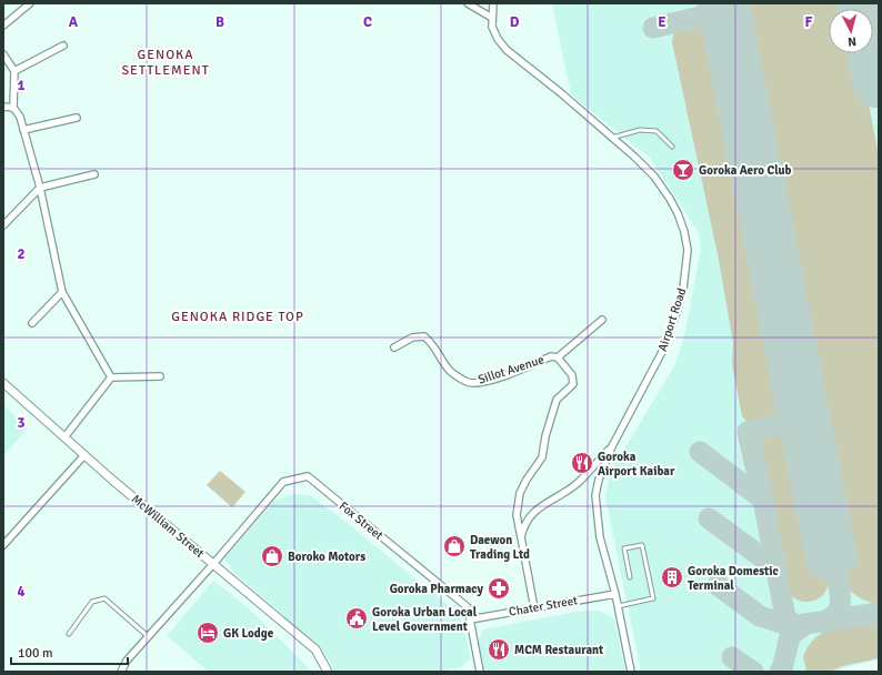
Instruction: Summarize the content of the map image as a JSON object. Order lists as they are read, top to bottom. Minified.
{"streets":{"street":["Airport Road","Sillot Avenue","Fox Street","McWilliam Street","Chater Street"]},"crossings":[["Airport Road","Chater Street"],["Fox Street","McWilliam Street"],["Fox Street","Chater Street"]],"districts":["GENOKA SETTLEMENT","GENOKA RIDGE TOP"],"places":{"bar":["Goroka Aero Club"],"restaurant":["Goroka Airport Kaibar","MCM Restaurant"],"shop":["Daewon Trading Ltd","Boroko Motors"],"building":["Goroka Domestic Terminal"],"pharmacy":["Goroka Pharmacy"],"public building":["Goroka Urban Local Level Government"],"hotel":["GK Lodge"]},"scale_bar":"100 m","north":"bottom","grid":{"columns":["A","B","C","D","E","F"],"rows":["1","2","3","4"]}}
